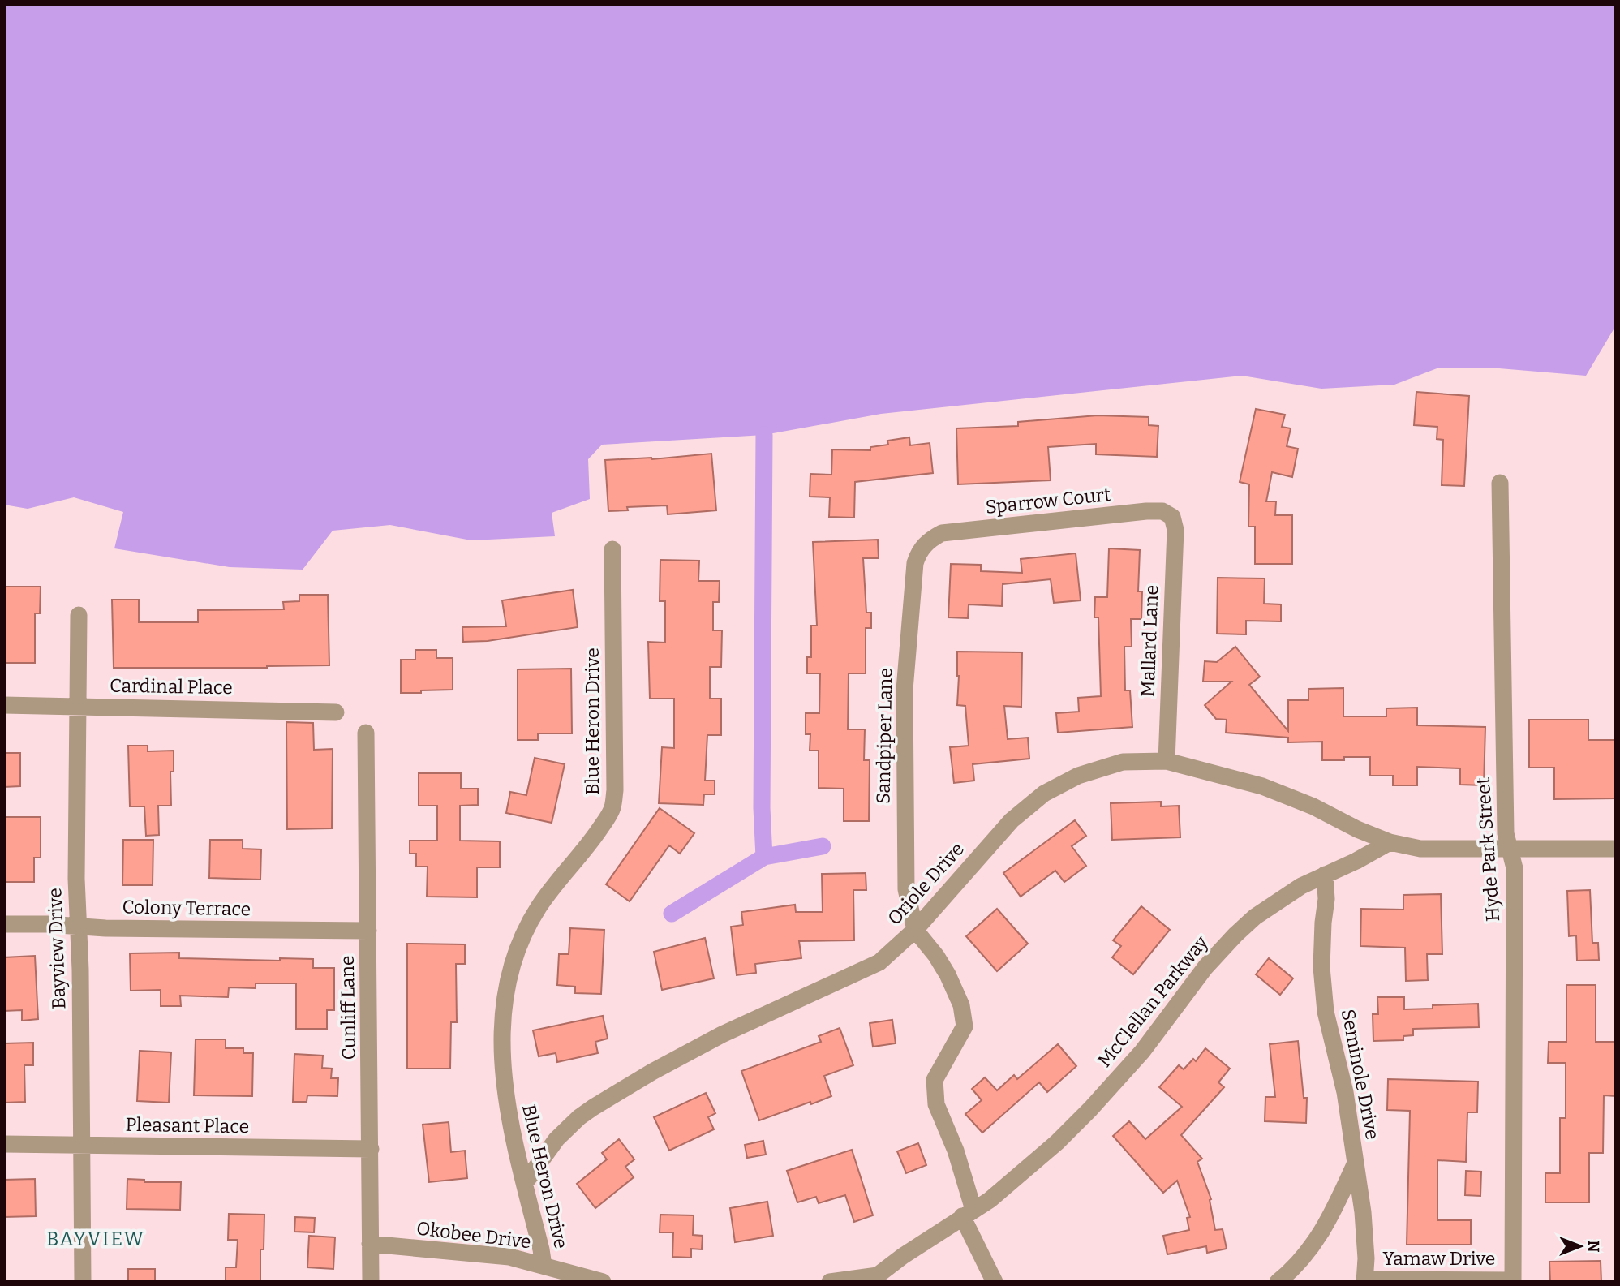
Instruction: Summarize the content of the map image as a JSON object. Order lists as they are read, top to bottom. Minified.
{"streets":{"street":["Sparrow Court","Mallard Lane","Cardinal Place","Blue Heron Drive","Sandpiper Lane","Hyde Park Street","Oriole Drive","Colony Terrace","Bayview Drive","McClellan Parkway","Cunliff Lane","Seminole Drive","Pleasant Place","Okobee Drive","Yamaw Drive"]},"crossings":[["Sparrow Court","Mallard Lane"],["Sparrow Court","Sandpiper Lane"],["Mallard Lane","Oriole Drive"],["Cardinal Place","Bayview Drive"],["Blue Heron Drive","Oriole Drive"],["Blue Heron Drive","Okobee Drive"],["Sandpiper Lane","Oriole Drive"],["Hyde Park Street","Yamaw Drive"],["Oriole Drive","McClellan Parkway"],["Colony Terrace","Bayview Drive"],["Colony Terrace","Cunliff Lane"],["Bayview Drive","Pleasant Place"],["McClellan Parkway","Seminole Drive"],["Cunliff Lane","Pleasant Place"],["Cunliff Lane","Okobee Drive"],["Seminole Drive","Yamaw Drive"]],"districts":["BAYVIEW"],"north":"right"}
